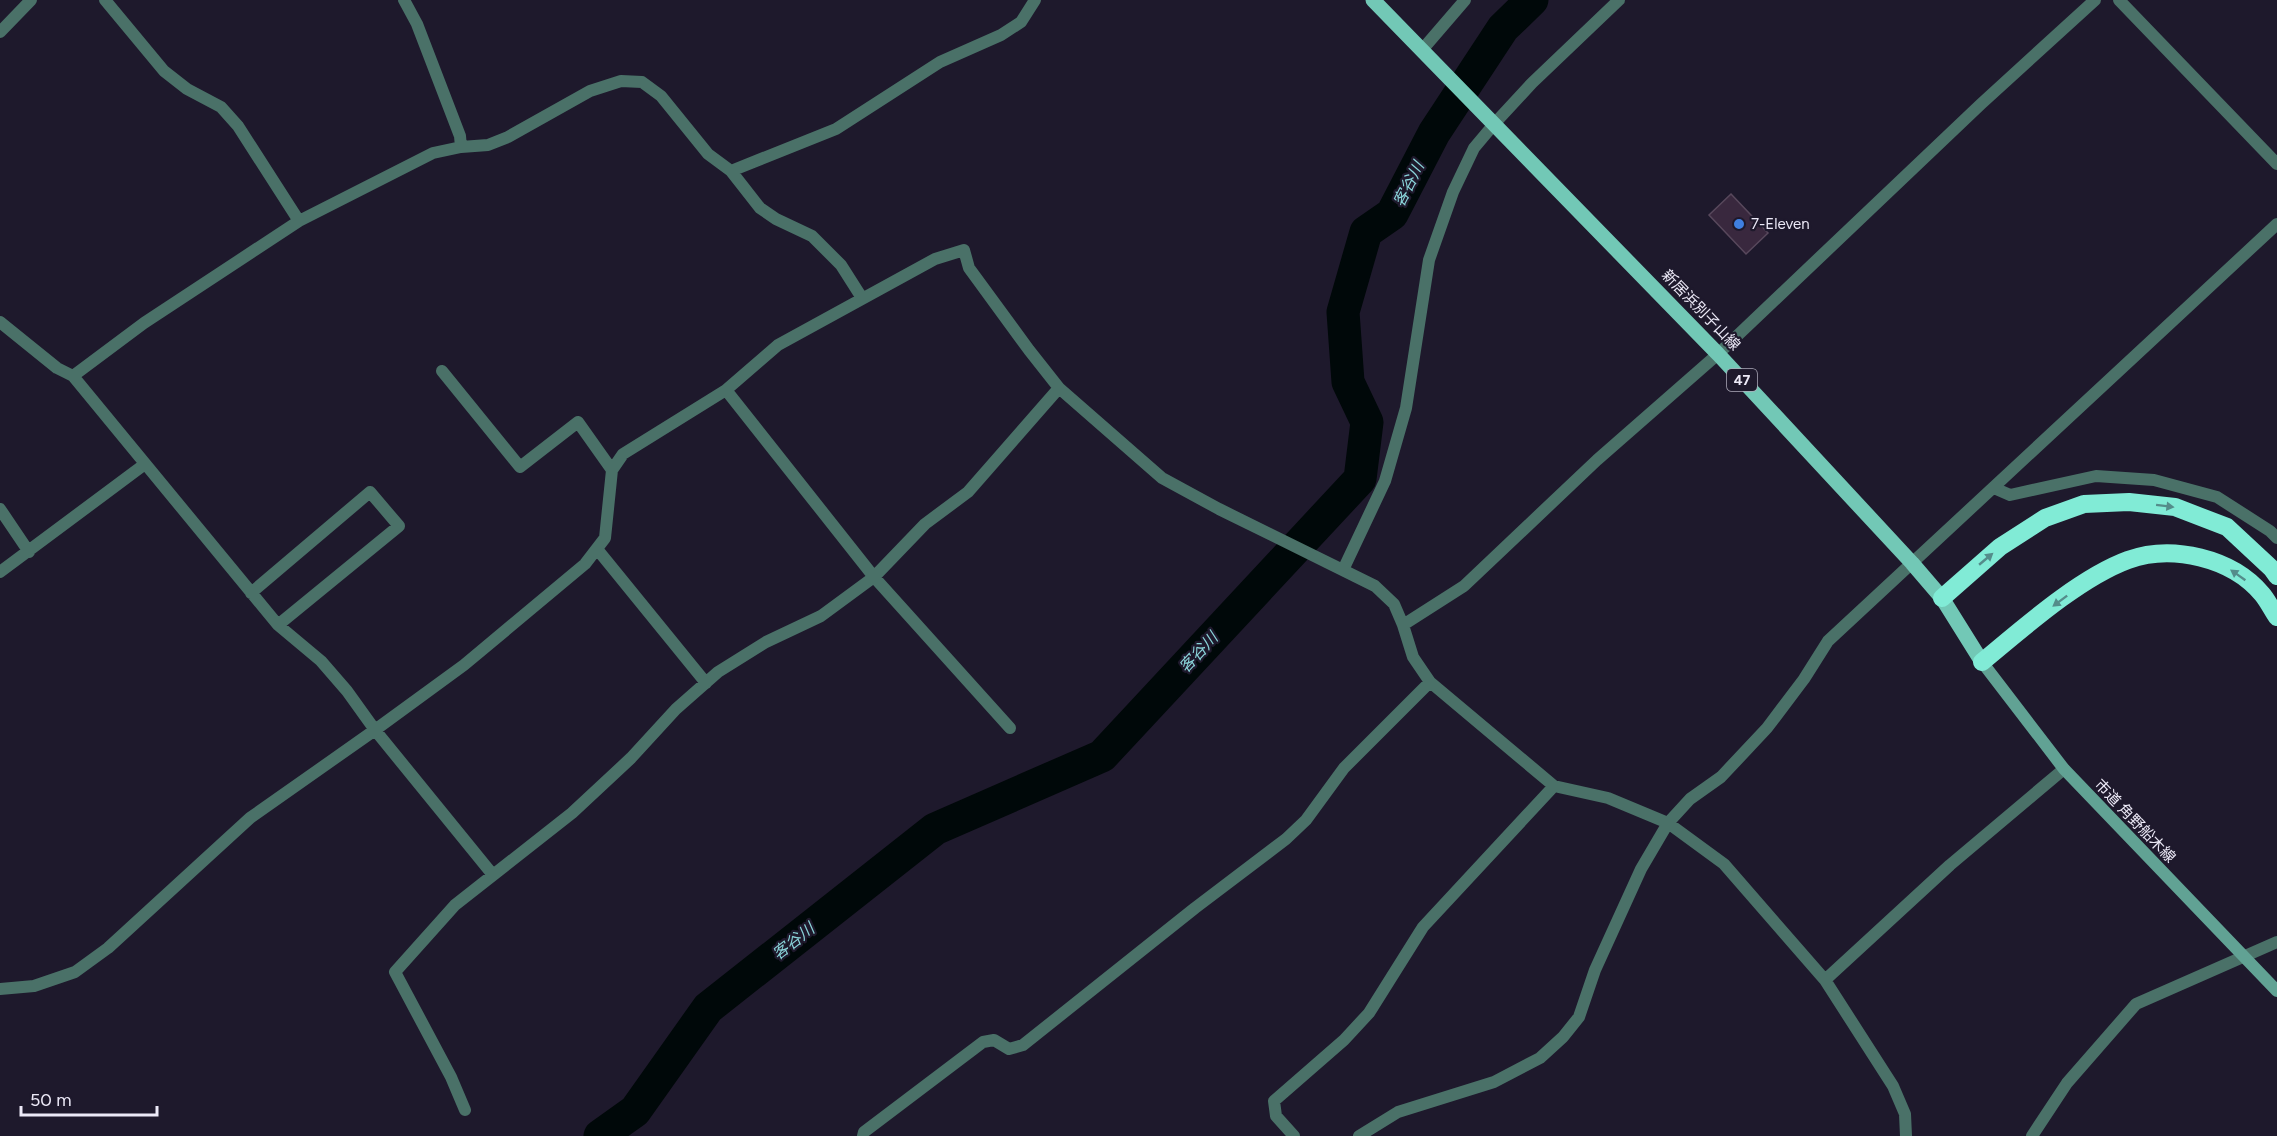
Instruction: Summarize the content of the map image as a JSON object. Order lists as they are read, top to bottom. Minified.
{"streets":{"main road":["新居浜別子山線","47"],"street":["市道 角野船木線"]},"crossings":[["新居浜別子山線","市道 角野船木線"]],"water":["客谷川"],"places":["7-Eleven"],"scale_bar":"50 m"}
